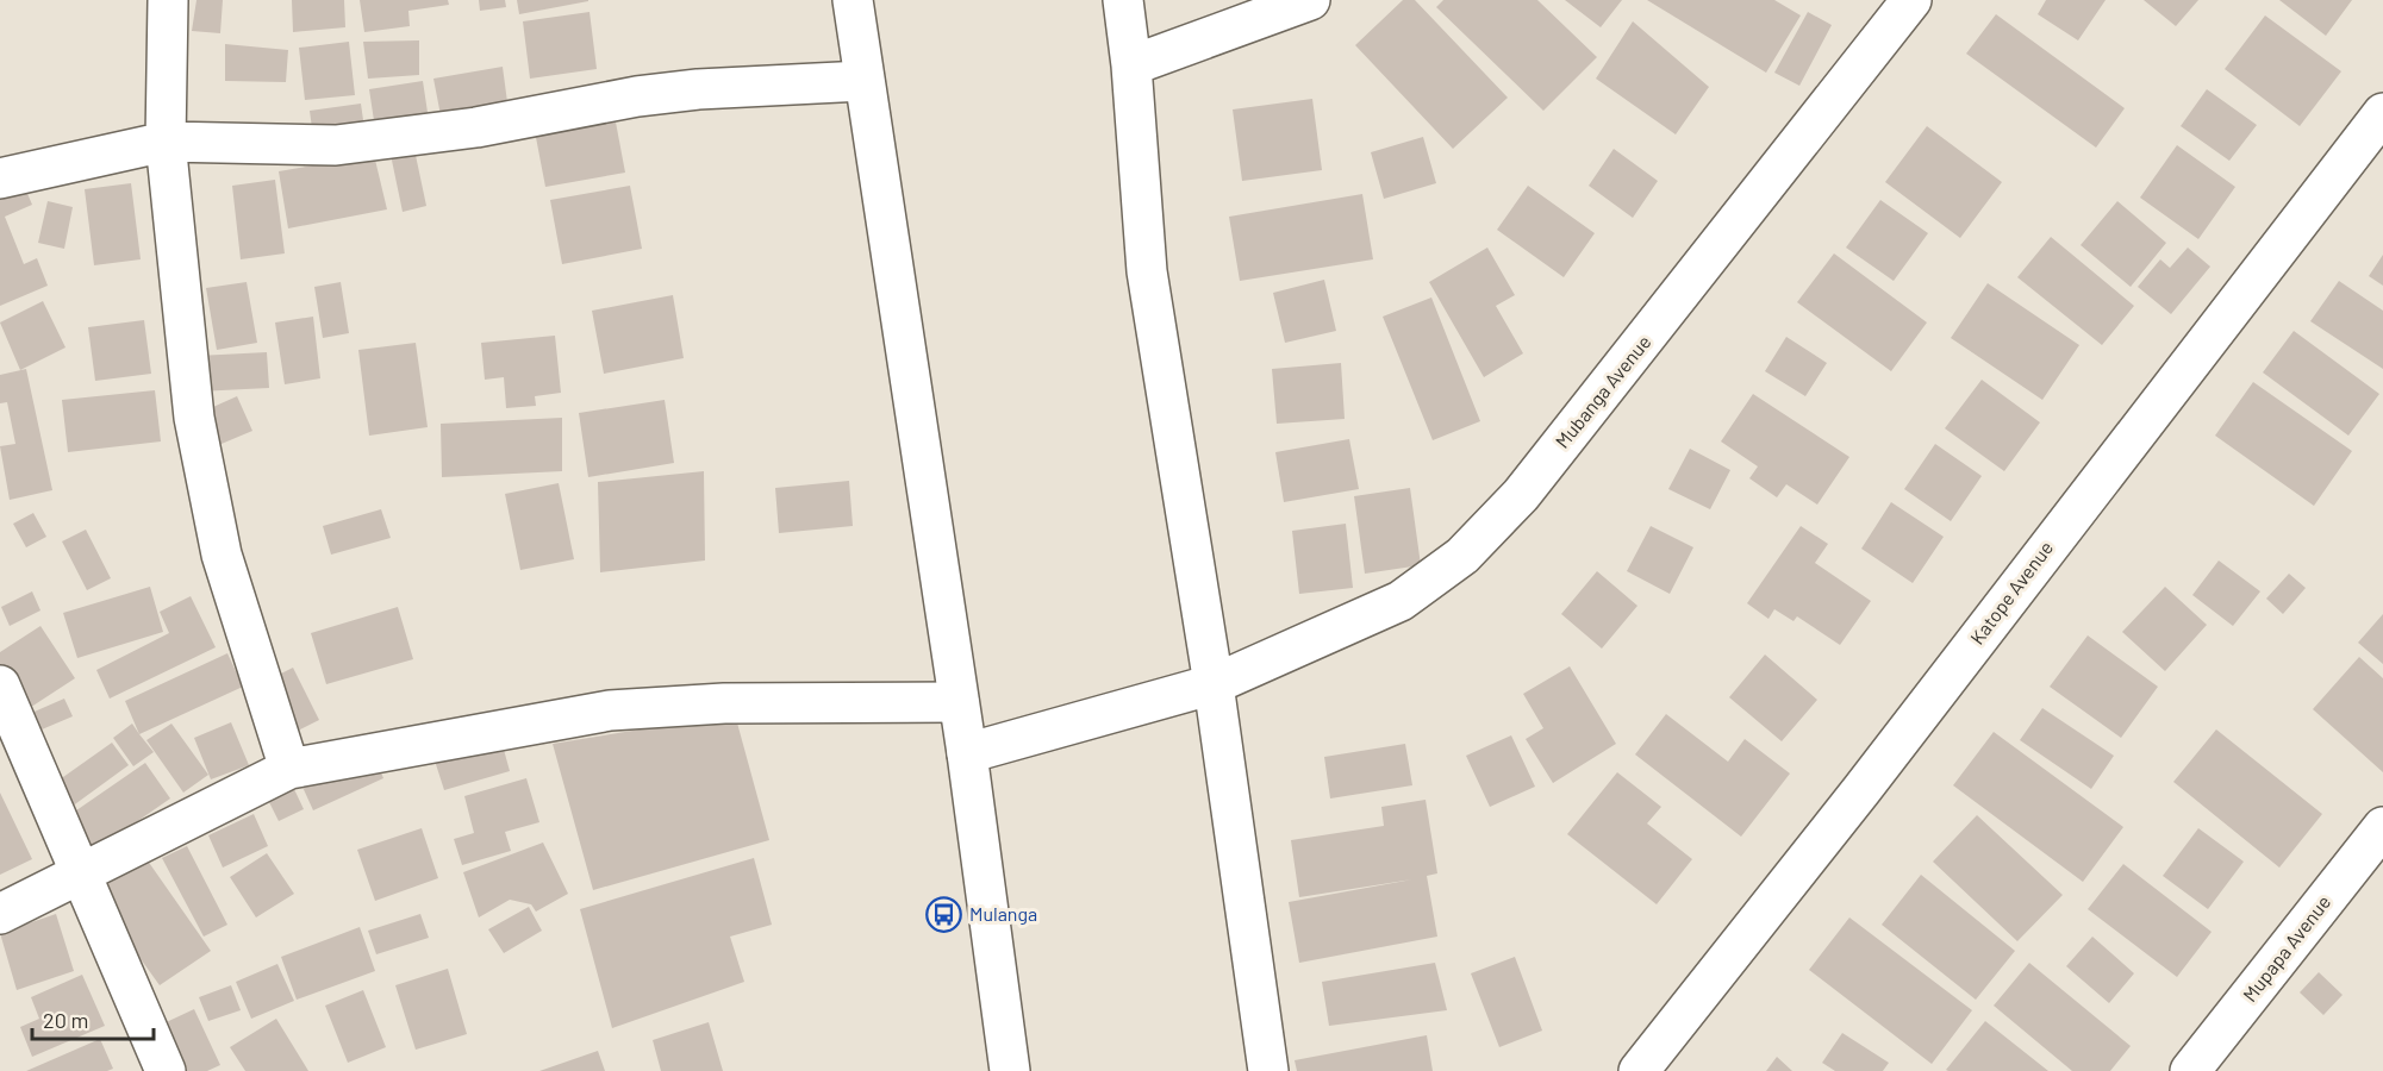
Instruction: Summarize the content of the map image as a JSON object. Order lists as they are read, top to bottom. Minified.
{"streets":{"street":["Mubanga Avenue","Katope Avenue","Mupapa Avenue"]},"places":{"bus stop":["Mulanga"]},"scale_bar":"20 m"}
